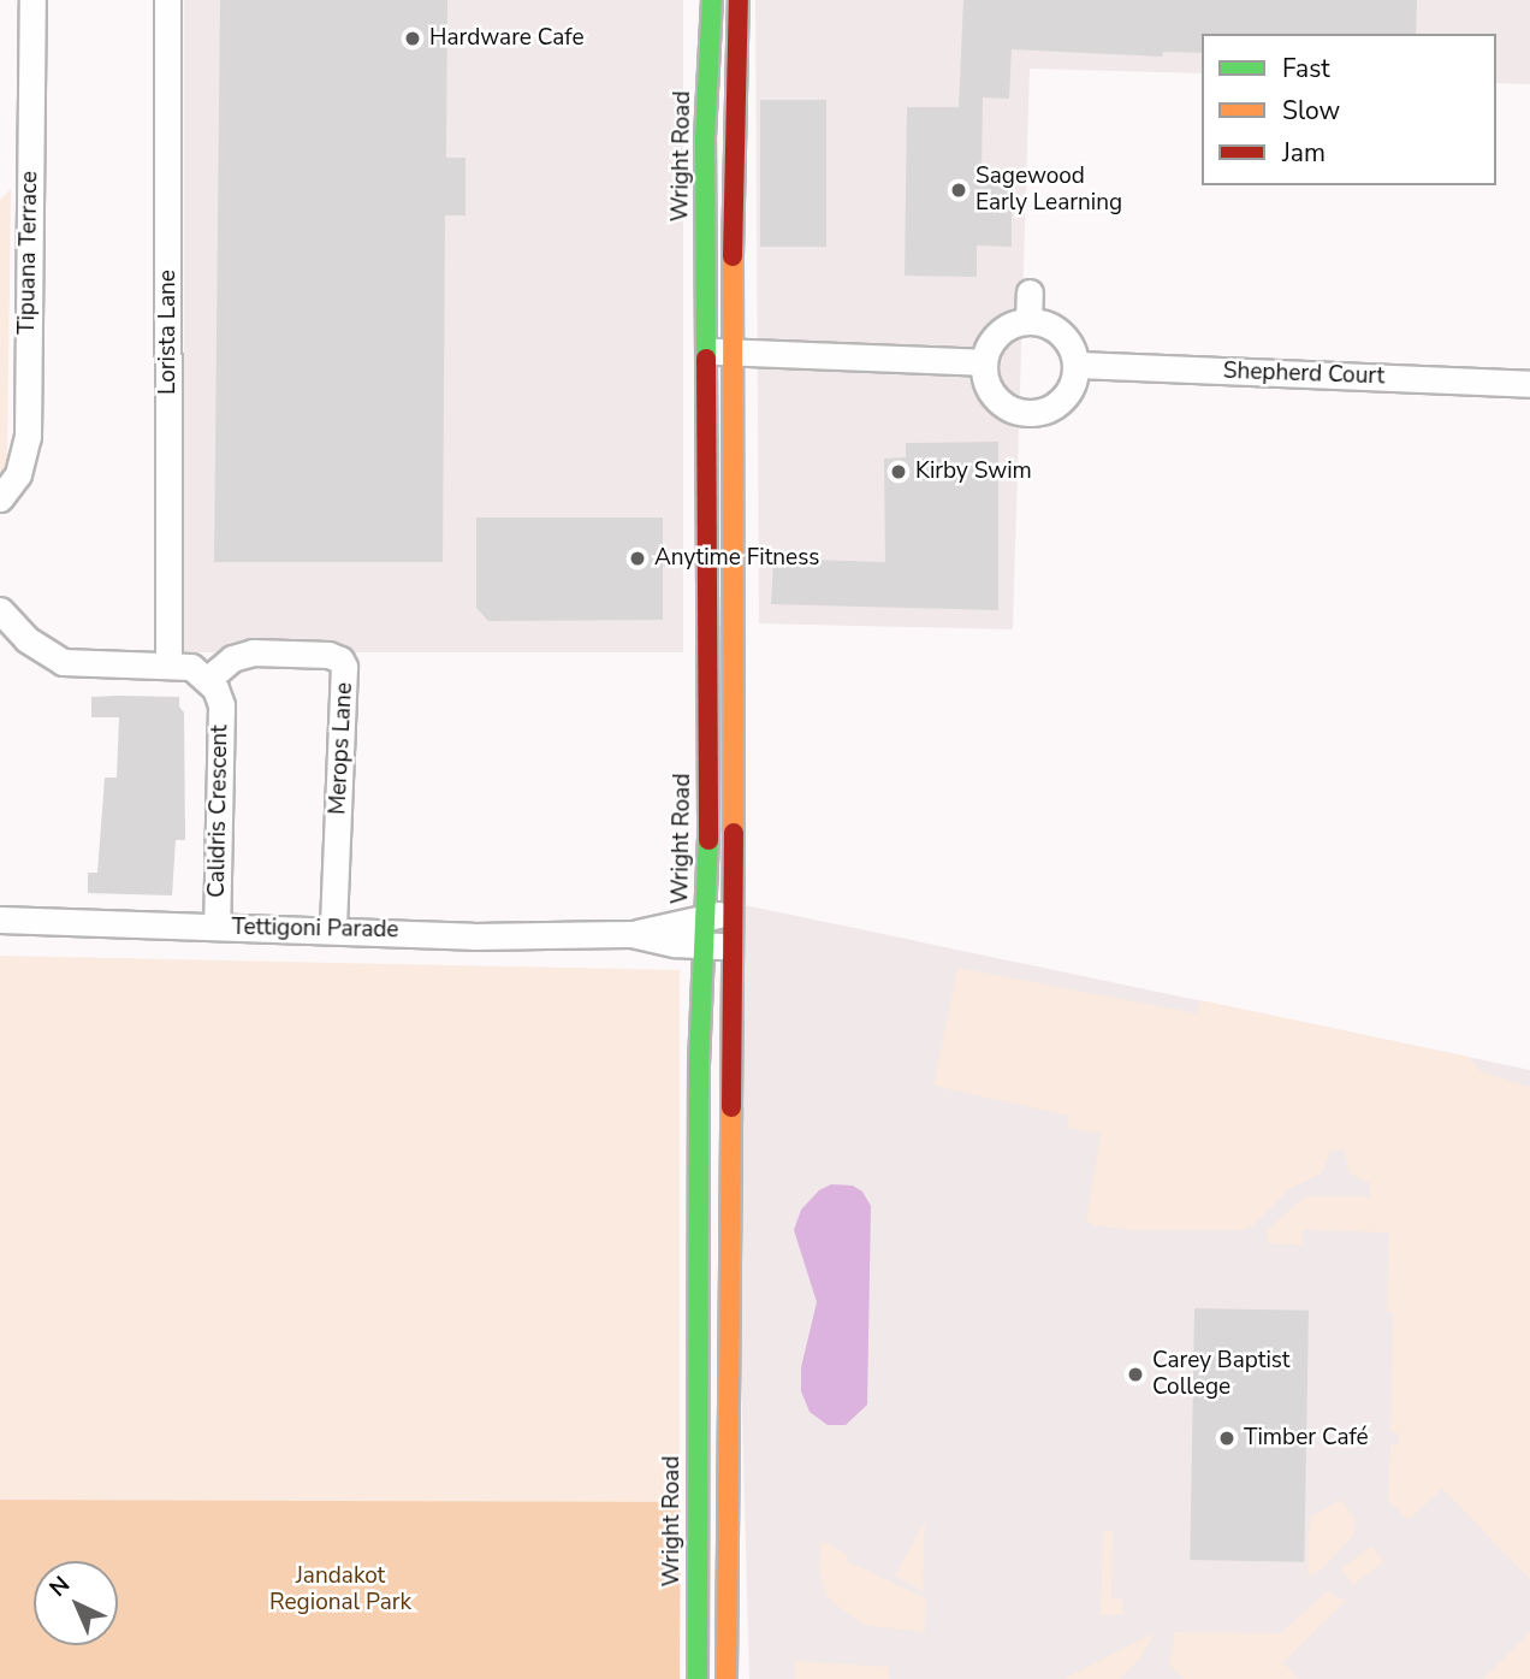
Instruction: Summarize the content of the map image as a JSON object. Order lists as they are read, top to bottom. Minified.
{"streets":{"street":["Wright Road","Tipuana Terrace","Lorista Lane","Shepherd Court","Merops Lane","Calidris Crescent","Tettigoni Parade"]},"crossings":[["Wright Road","Tettigoni Parade"],["Merops Lane","Calidris Crescent"],["Merops Lane","Tettigoni Parade"],["Calidris Crescent","Tettigoni Parade"]],"parks":["Jandakot Regional Park"],"places":["Hardware Cafe","Sagewood Early Learning","Kirby Swim","Anytime Fitness","Carey Baptist College","Timber Café"],"legend":["Fast","Slow","Jam"],"north":"top left"}
